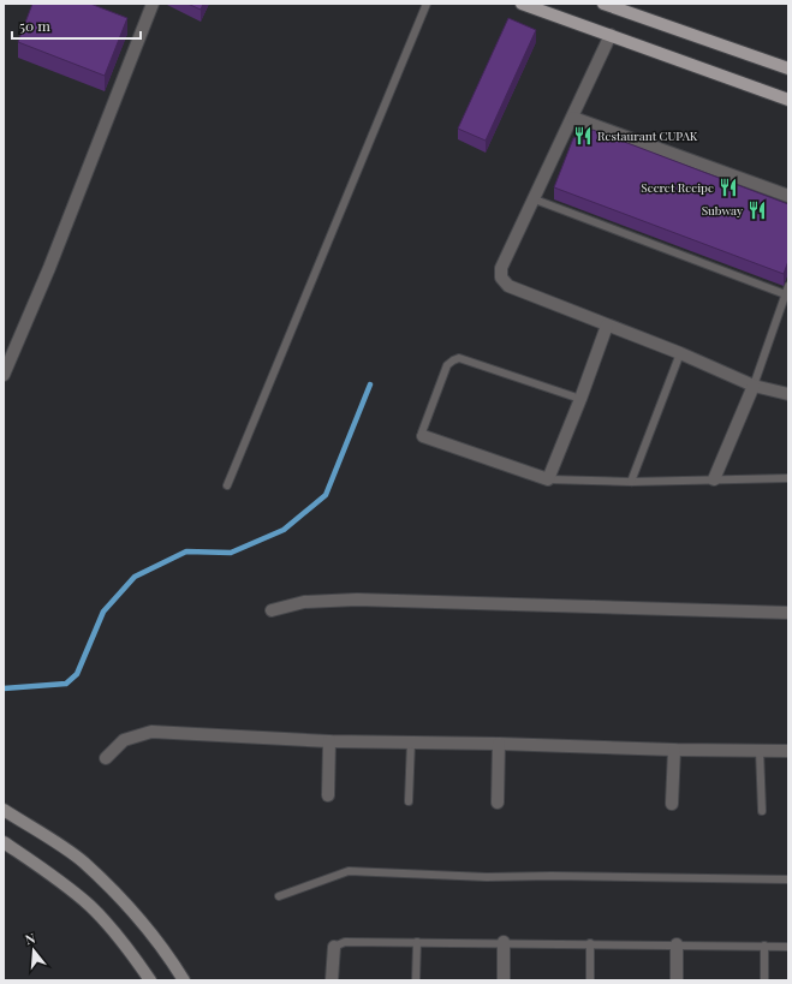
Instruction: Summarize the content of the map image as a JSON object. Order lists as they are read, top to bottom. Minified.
{"places":{"restaurant":["Restaurant CUPAK","Secret Recipe","Subway"]},"scale_bar":"50 m","north":"top"}
